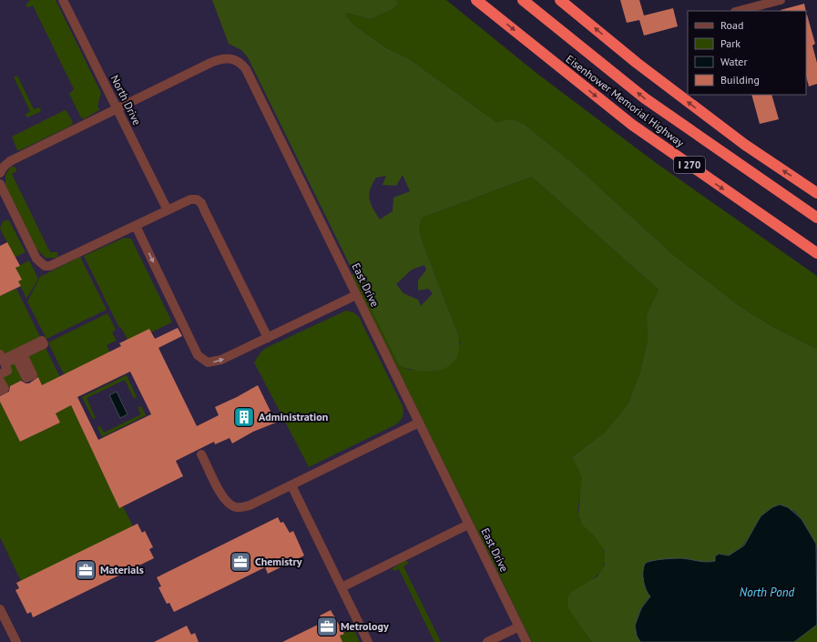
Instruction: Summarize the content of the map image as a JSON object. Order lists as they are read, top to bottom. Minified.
{"streets":{"highway":["Eisenhower Memorial Highway","I 270"],"street":["North Drive","East Drive"]},"crossings":[["North Drive","East Drive"]],"water":["North Pond"],"places":{"building":["Administration"],"office":["Chemistry","Materials","Metrology"]},"legend":["Road","Park","Water","Building"]}
